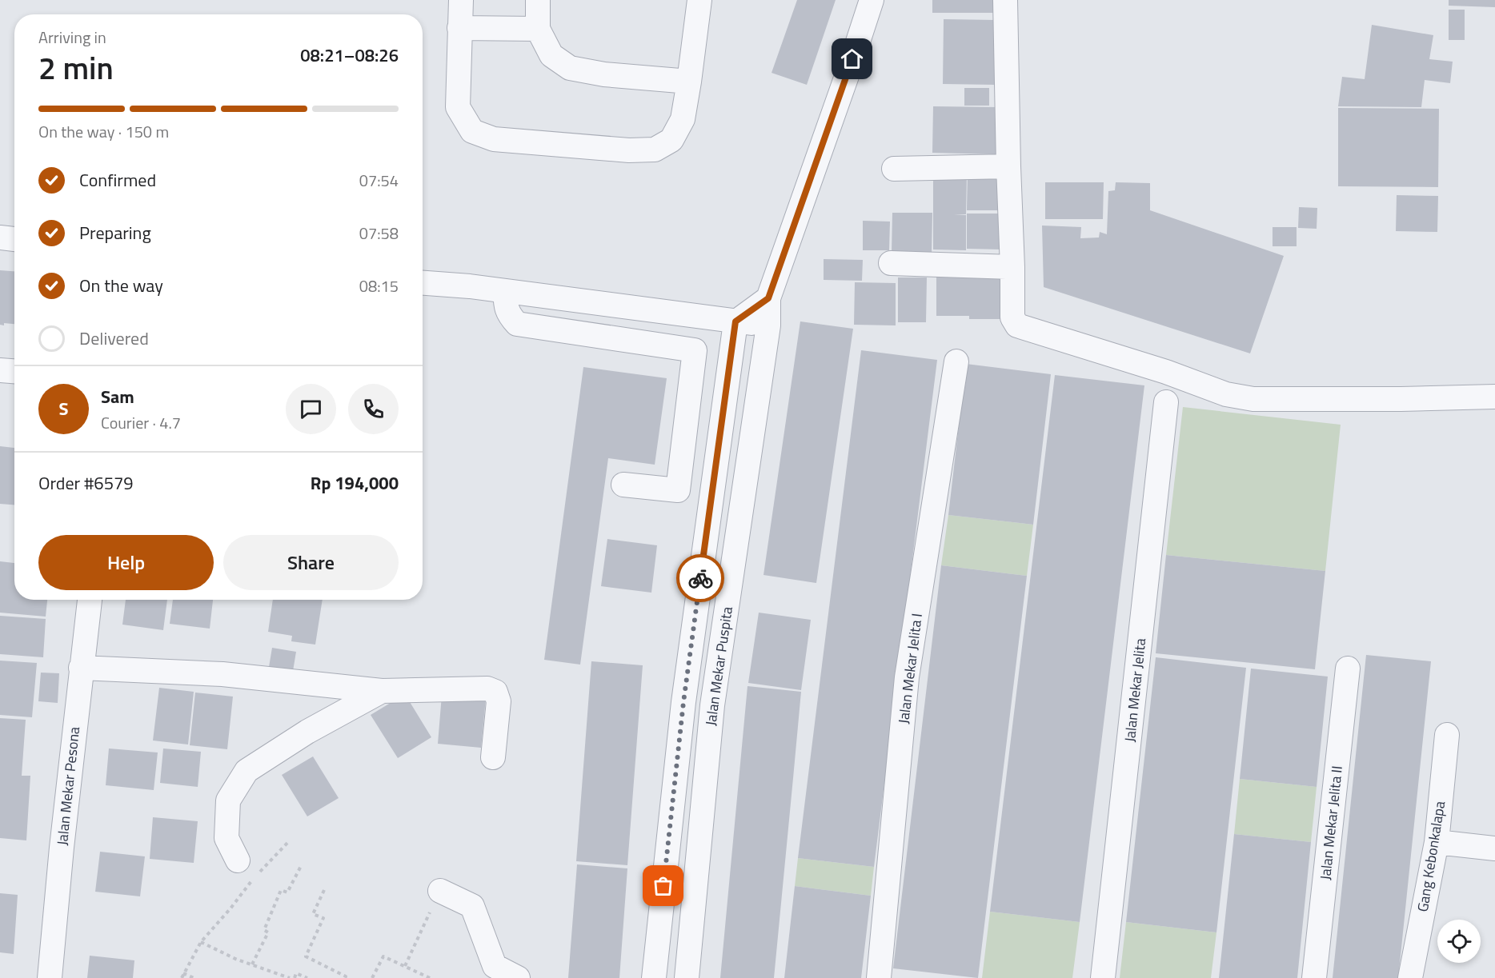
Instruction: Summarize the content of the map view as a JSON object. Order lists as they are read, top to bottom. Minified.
{"streets":{"street":["Jalan Mekar Puspita","Jalan Mekar Jelita I","Jalan Mekar Jelita","Jalan Mekar Pesona","Jalan Mekar Jelita II","Gang Kebonkalapa"]},"page":{"heading":["2 min","Arriving in","08:21–08:26"],"panel":["Sam","Courier · 4.7","Order #6579","Rp 194,000"],"bar":"On the way · 150 m","list":[["Confirmed","07:54"],["Preparing","07:58"],["On the way","08:15"],"Delivered"],"round":"S","buttons":["Help","Share"]}}
